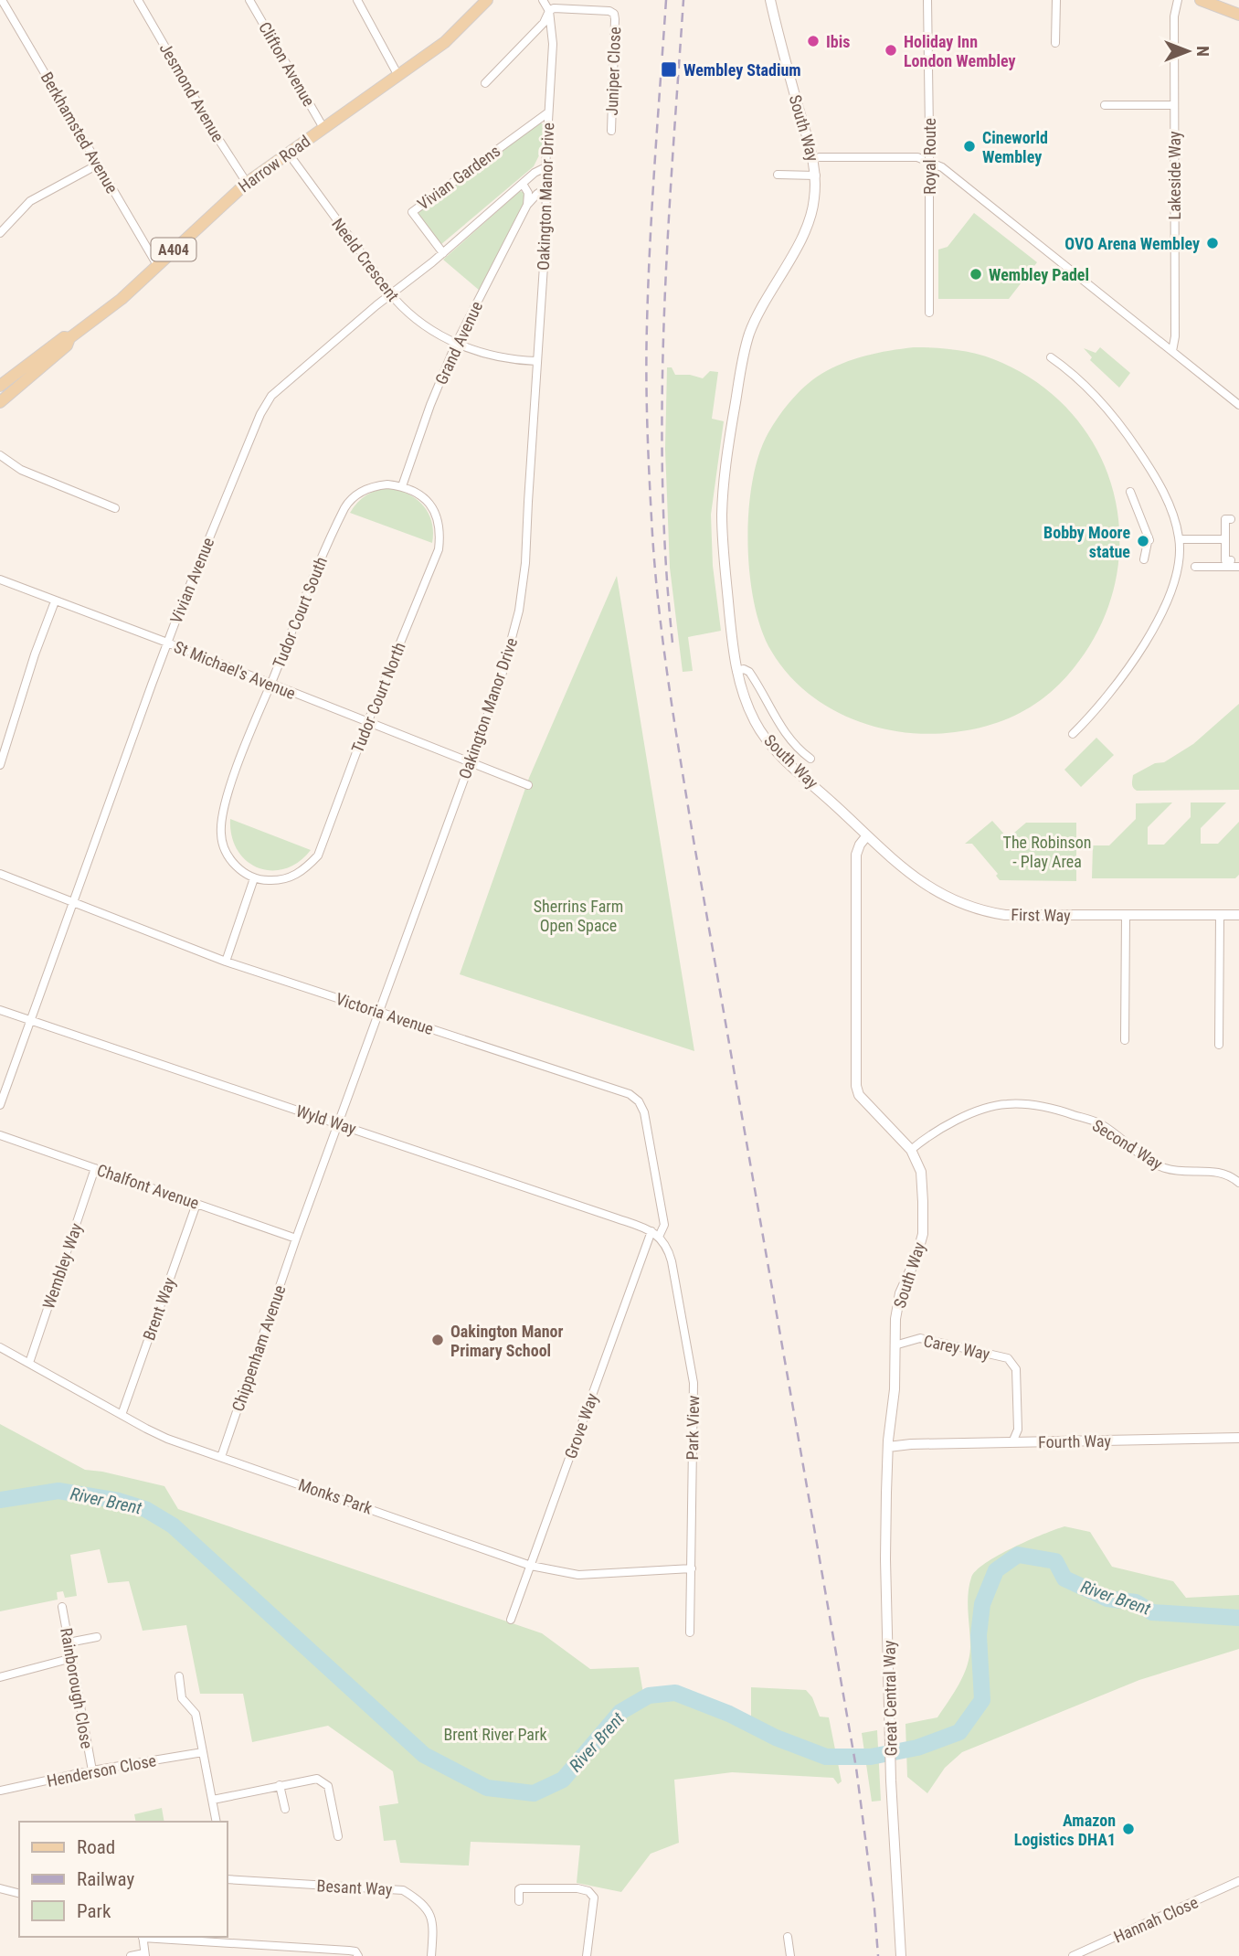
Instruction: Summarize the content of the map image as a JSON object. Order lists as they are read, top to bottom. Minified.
{"streets":{"main road":["South Way","Harrow Road","A404","First Way","Fourth Way","Great Central Way"],"street":["Clifton Avenue","Juniper Close","Jesmond Avenue","Berkhamsted Avenue","Royal Route","Lakeside Way","Vivian Gardens","Oakington Manor Drive","Neeld Crescent","Grand Avenue","Vivian Avenue","Tudor Court South","St Michael's Avenue","Tudor Court North","Victoria Avenue","Wyld Way","Second Way","Chalfont Avenue","Wembley Way","Brent Way","Carey Way","Chippenham Avenue","Grove Way","Park View","Monks Park","Rainborough Close","Henderson Close","Besant Way","Hannah Close"]},"crossings":[["Clifton Avenue","Harrow Road"],["Juniper Close","Oakington Manor Drive"],["Jesmond Avenue","Harrow Road"],["South Way","First Way"],["South Way","Second Way"],["South Way","Carey Way"],["South Way","Fourth Way"],["South Way","Great Central Way"],["Berkhamsted Avenue","Harrow Road"],["Harrow Road","Neeld Crescent"],["Vivian Gardens","Oakington Manor Drive"],["Vivian Gardens","Vivian Avenue"],["Oakington Manor Drive","Neeld Crescent"],["Oakington Manor Drive","Grand Avenue"],["Oakington Manor Drive","Vivian Avenue"],["Oakington Manor Drive","St Michael's Avenue"],["Oakington Manor Drive","Victoria Avenue"],["Oakington Manor Drive","Wyld Way"],["Oakington Manor Drive","Chalfont Avenue"],["Oakington Manor Drive","Chippenham Avenue"],["Neeld Crescent","Grand Avenue"],["Neeld Crescent","Vivian Avenue"],["Grand Avenue","Tudor Court South"],["Grand Avenue","Tudor Court North"],["Vivian Avenue","St Michael's Avenue"],["Vivian Avenue","Victoria Avenue"],["Vivian Avenue","Wyld Way"],["Tudor Court South","St Michael's Avenue"],["Tudor Court South","Tudor Court North"],["St Michael's Avenue","Tudor Court North"],["Victoria Avenue","Park View"],["Wyld Way","Grove Way"],["Wyld Way","Park View"],["Chalfont Avenue","Wembley Way"],["Chalfont Avenue","Brent Way"],["Chalfont Avenue","Chippenham Avenue"],["Wembley Way","Monks Park"],["Brent Way","Monks Park"],["Carey Way","Fourth Way"],["Chippenham Avenue","Monks Park"],["Grove Way","Park View"],["Grove Way","Monks Park"],["Park View","Monks Park"],["Fourth Way","Great Central Way"],["Rainborough Close","Henderson Close"]],"water":["River Brent"],"parks":["The Robinson - Play Area","Sherrins Farm Open Space","Brent River Park"],"places":{"other":["Ibis","Holiday Inn London Wembley","Cineworld Wembley","OVO Arena Wembley","Wembley Padel","Bobby Moore statue","Oakington Manor Primary School","Amazon Logistics DHA1"],"transit":["Wembley Stadium"]},"legend":["Road","Railway","Park"],"north":"right"}
